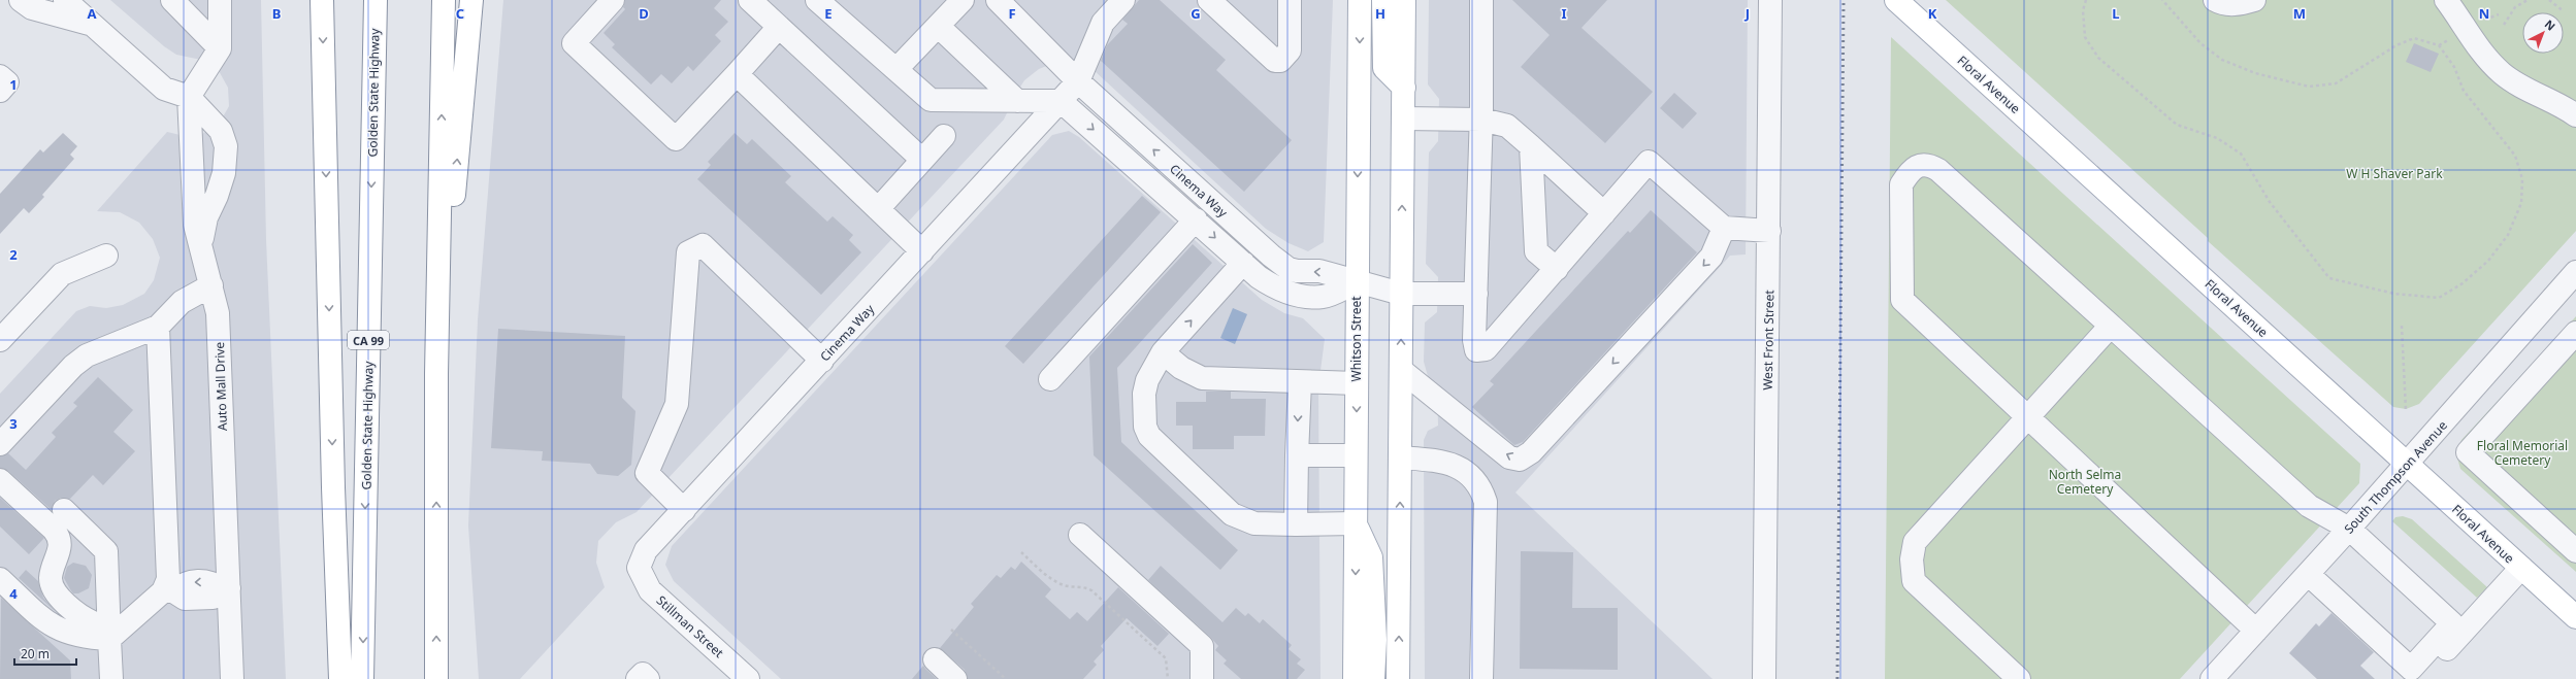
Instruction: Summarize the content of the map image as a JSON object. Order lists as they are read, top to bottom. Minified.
{"streets":{"main road":["Floral Avenue","Golden State Highway","Whitson Street","CA 99"],"street":["Cinema Way","West Front Street","Auto Mall Drive","South Thompson Avenue","Stillman Street"]},"crossings":[["Floral Avenue","South Thompson Avenue"],["Cinema Way","Whitson Street"],["Cinema Way","Stillman Street"]],"parks":["W H Shaver Park","Floral Memorial Cemetery","North Selma Cemetery"],"scale_bar":"20 m","north":"top right","grid":{"columns":["A","B","C","D","E","F","G","H","I","J","K","L","M","N"],"rows":["1","2","3","4"]}}
